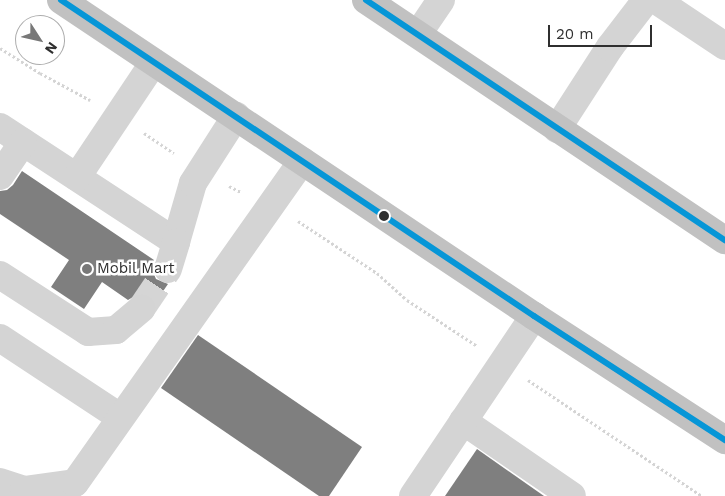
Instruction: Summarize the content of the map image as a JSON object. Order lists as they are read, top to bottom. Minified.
{"places":["Mobil Mart"],"scale_bar":"20 m","north":"bottom right"}
